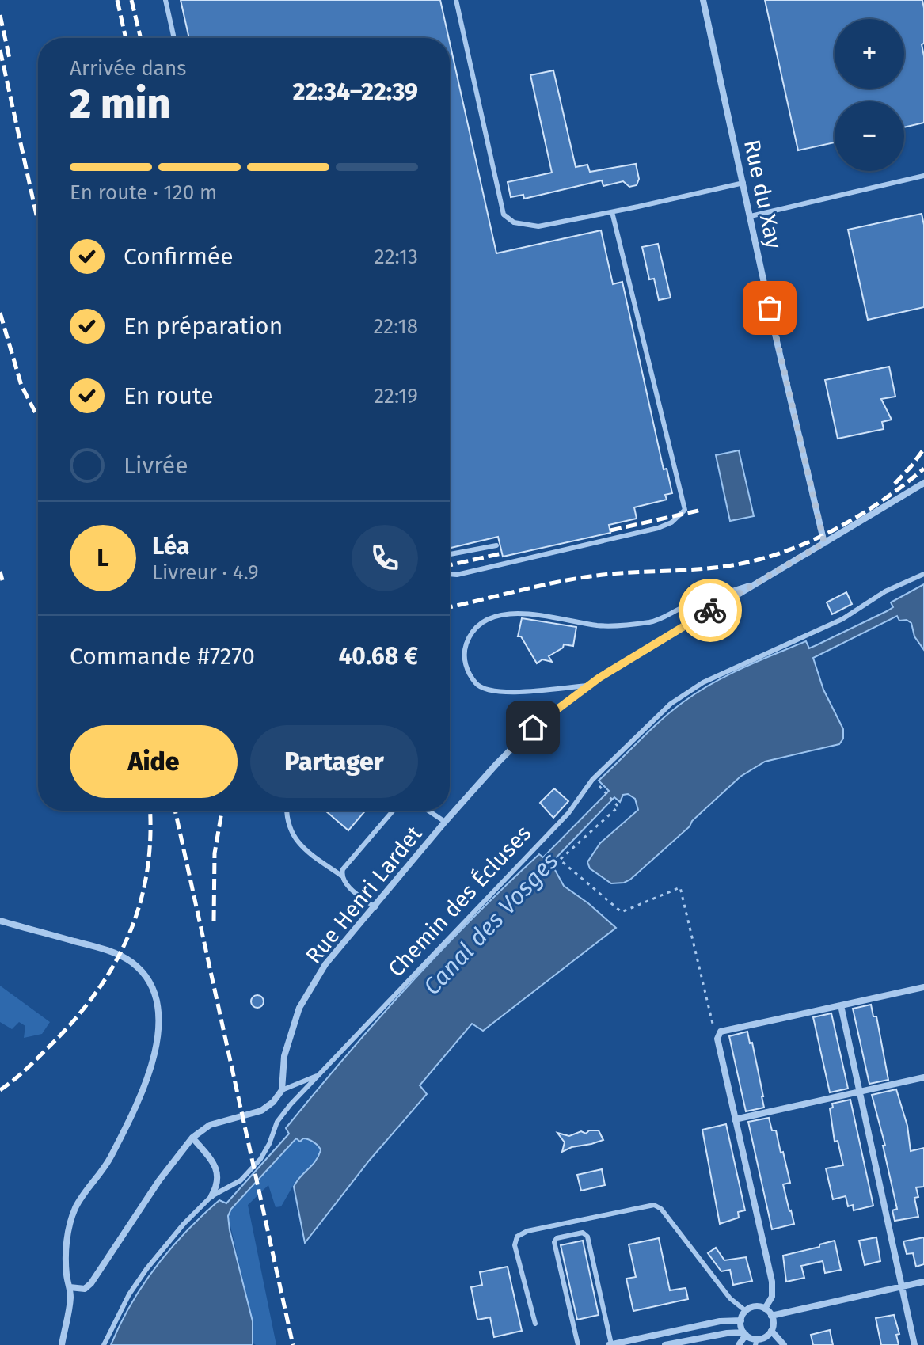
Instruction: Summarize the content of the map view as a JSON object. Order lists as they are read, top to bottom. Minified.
{"streets":{"street":["Rue du Xay","Rue Henri Lardet"],"lane":["Chemin des Écluses"]},"crossings":[["Rue du Xay","Rue Henri Lardet"]],"water":["Canal des Vosges"],"page":{"map_buttons":["+","−"],"heading":["2 min","Arrivée dans","22:34–22:39"],"panel":["Léa","Livreur · 4.9","Commande #7270","40.68 €"],"bar":"En route · 120 m","list":[["Confirmée","22:13"],["En préparation","22:18"],["En route","22:19"],"Livrée"],"round":"L","buttons":["Aide","Partager"]}}
